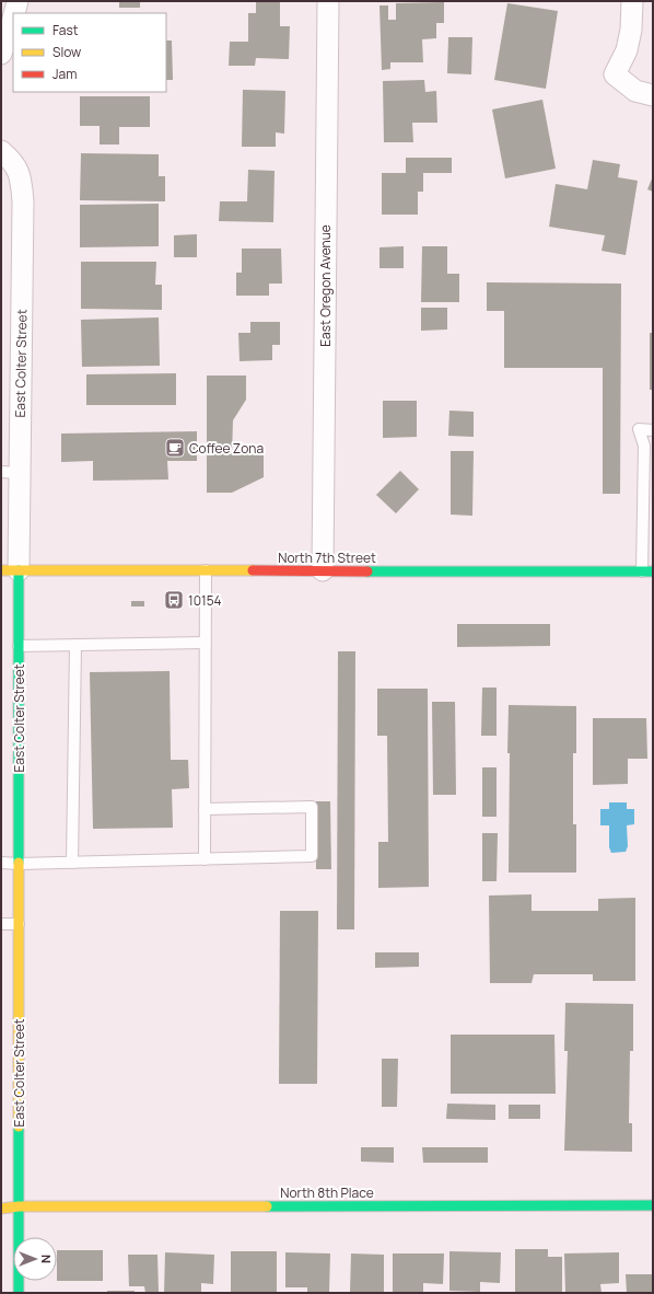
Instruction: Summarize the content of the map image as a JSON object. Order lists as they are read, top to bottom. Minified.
{"streets":{"street":["East Oregon Avenue","East Colter Street","North 7th Street","North 8th Place"]},"crossings":[["East Oregon Avenue","North 7th Street"],["East Colter Street","North 7th Street"],["East Colter Street","North 8th Place"]],"places":{"cafe":["Coffee Zona"],"bus stop":["10154"]},"legend":["Fast","Slow","Jam"],"north":"right"}
